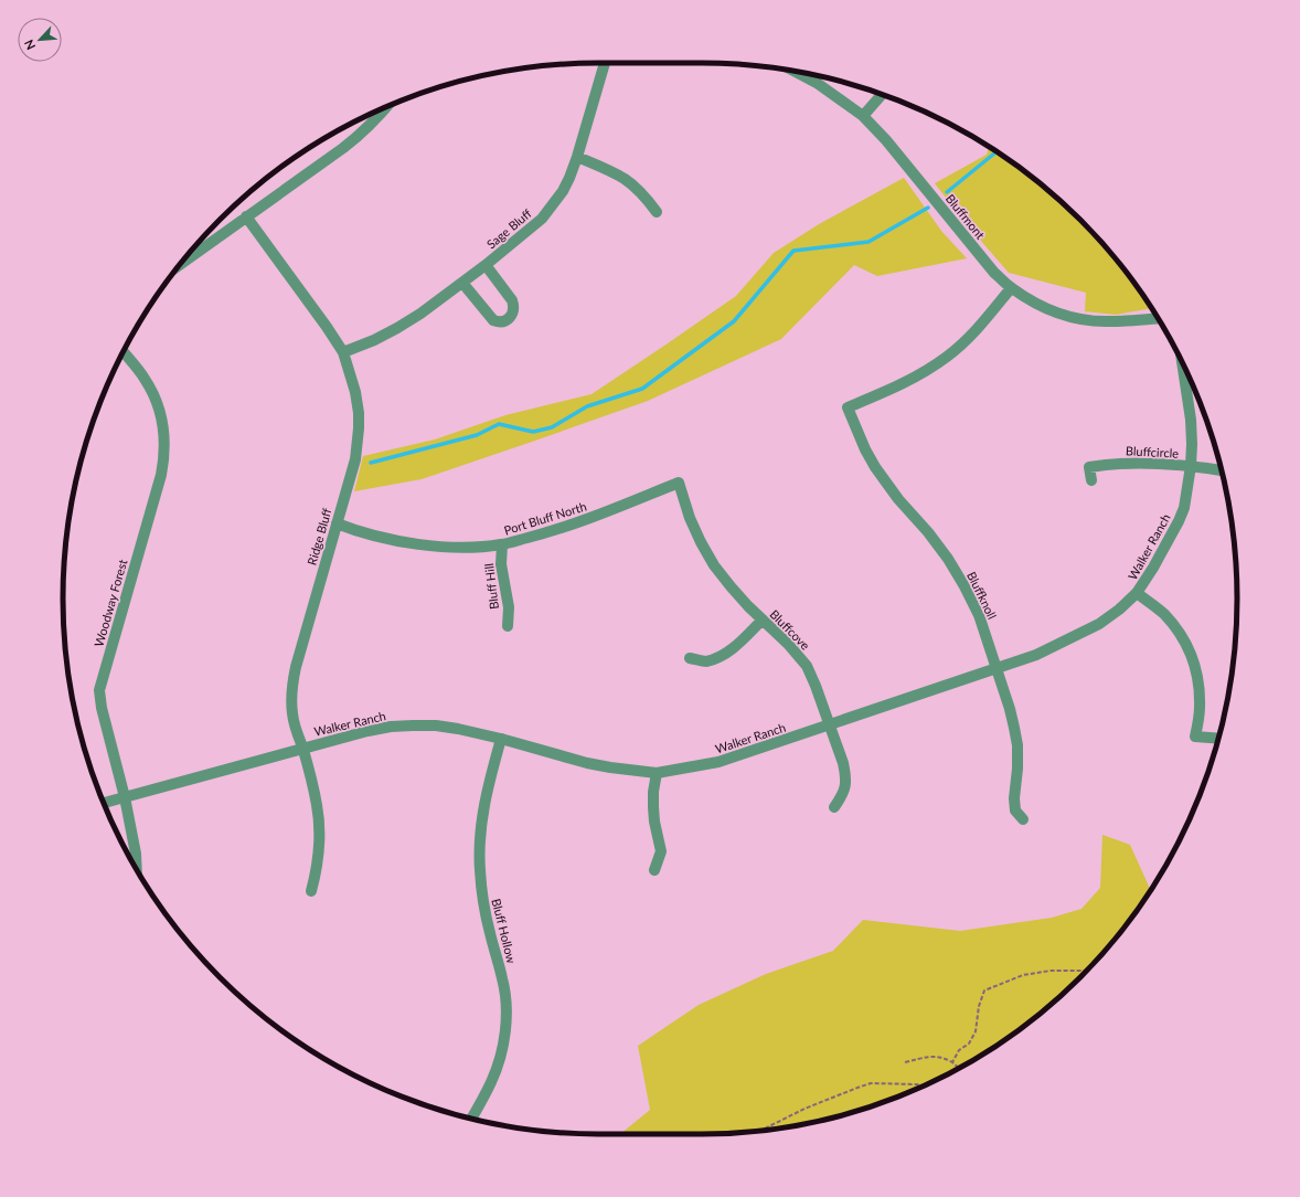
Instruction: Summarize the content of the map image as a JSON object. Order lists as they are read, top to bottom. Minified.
{"streets":{"street":["Bluffmont","Sage Bluff","Bluffcircle","Port Bluff North","Ridge Bluff","Walker Ranch","Bluff Hill","Bluffknoll","Woodway Forest","Bluffcove","Bluff Hollow"]},"crossings":[["Bluffmont","Bluffknoll"],["Sage Bluff","Ridge Bluff"],["Bluffcircle","Walker Ranch"],["Port Bluff North","Ridge Bluff"],["Port Bluff North","Bluff Hill"],["Port Bluff North","Bluffcove"],["Ridge Bluff","Walker Ranch"],["Walker Ranch","Bluffknoll"],["Walker Ranch","Woodway Forest"],["Walker Ranch","Bluffcove"],["Walker Ranch","Bluff Hollow"]],"north":"bottom left"}
